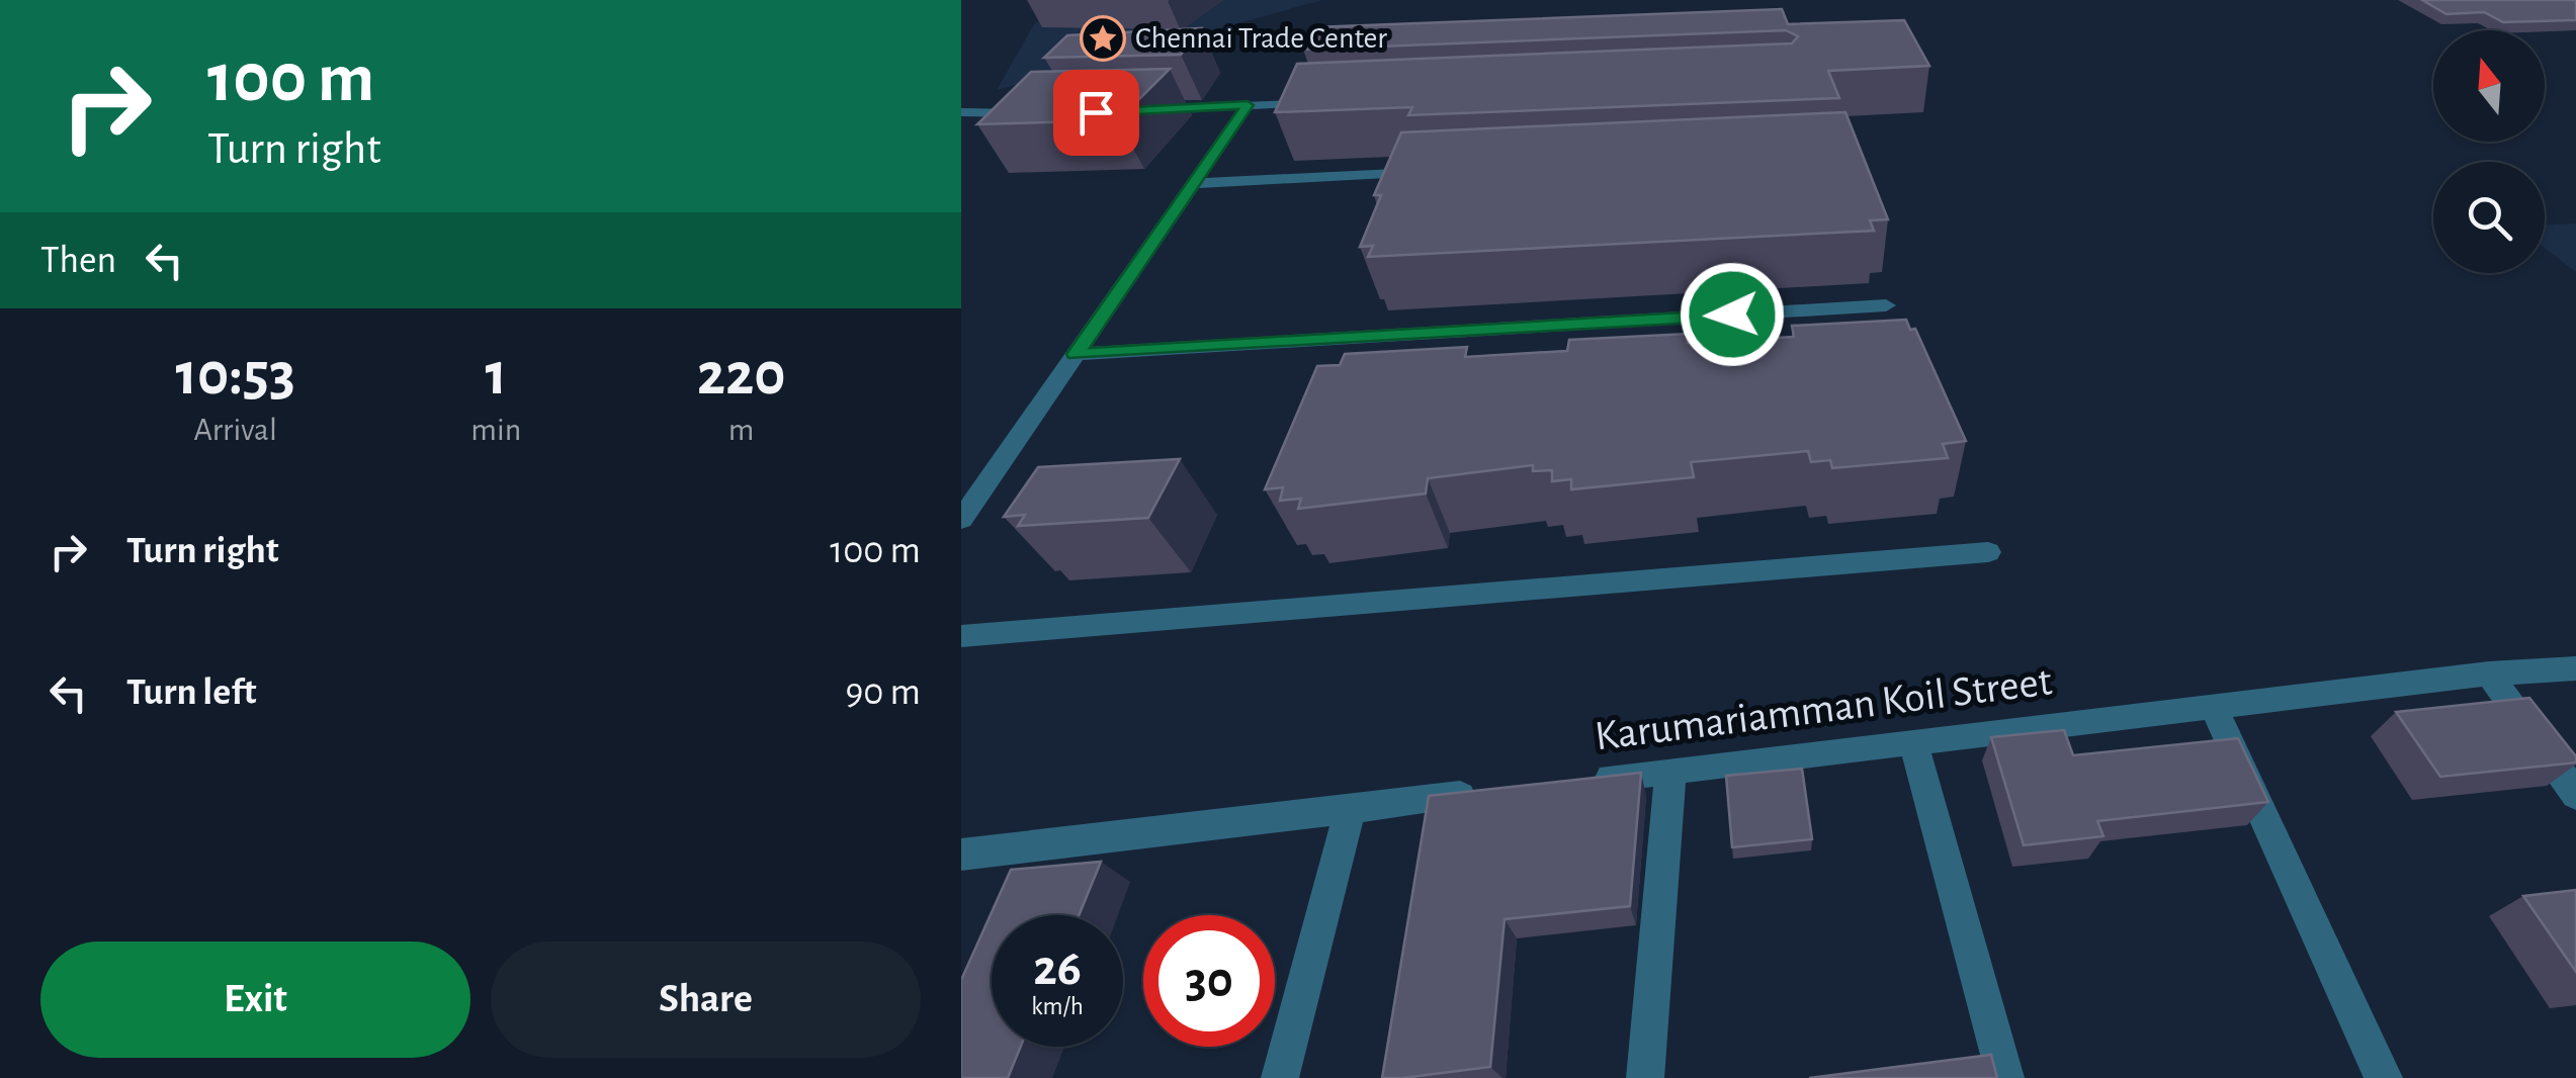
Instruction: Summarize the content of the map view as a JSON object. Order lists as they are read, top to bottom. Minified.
{"streets":{"street":["Karumariamman Koil Street"]},"places":{"place":["Chennai Trade Center"]},"north":"top","page":{"turn":["100 m","Turn right"],"then":"Then","eta":["10:53","Arrival","1","min","220","m"],"list":[{"name":"Turn right","value":"100 m"},{"name":"Turn left","value":"90 m"}],"speed":"26 km/h","limit":"30","buttons":["Exit","Share"]}}
